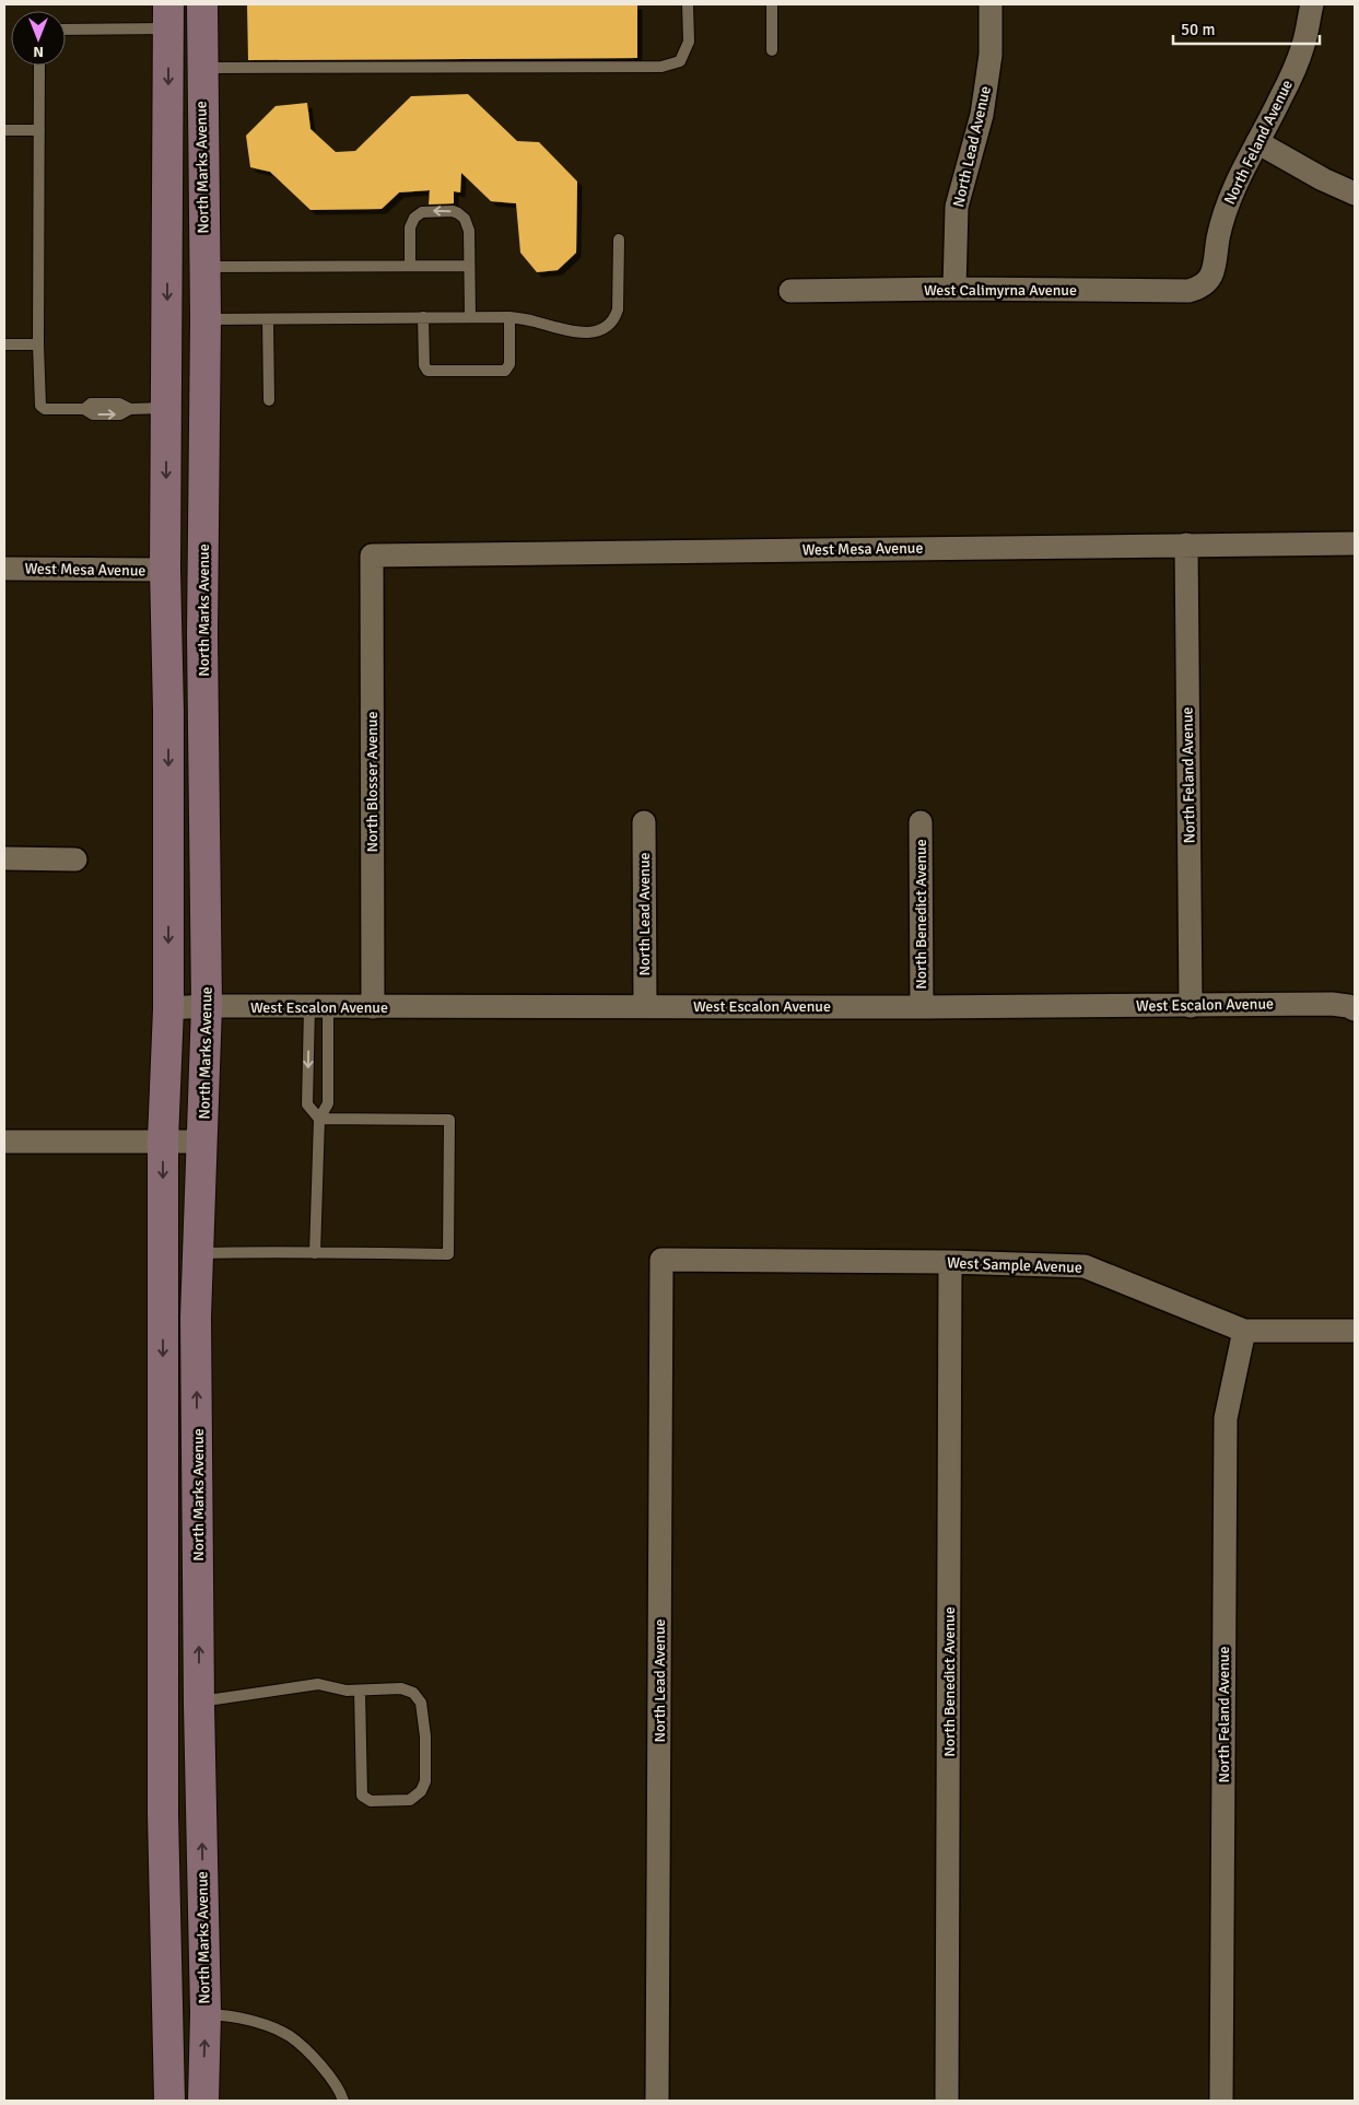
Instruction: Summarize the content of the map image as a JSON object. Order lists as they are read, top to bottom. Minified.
{"streets":{"main road":["North Marks Avenue"],"street":["North Feland Avenue","North Lead Avenue","West Calimyrna Avenue","West Mesa Avenue","North Blosser Avenue","North Benedict Avenue","West Escalon Avenue","West Sample Avenue"]},"crossings":[["North Feland Avenue","West Calimyrna Avenue"],["North Feland Avenue","West Mesa Avenue"],["North Feland Avenue","West Escalon Avenue"],["North Feland Avenue","West Sample Avenue"],["North Lead Avenue","West Calimyrna Avenue"],["North Lead Avenue","West Escalon Avenue"],["North Lead Avenue","West Sample Avenue"],["North Marks Avenue","West Escalon Avenue"],["West Mesa Avenue","North Blosser Avenue"],["North Blosser Avenue","West Escalon Avenue"],["North Benedict Avenue","West Escalon Avenue"],["North Benedict Avenue","West Sample Avenue"]],"scale_bar":"50 m","north":"bottom"}
